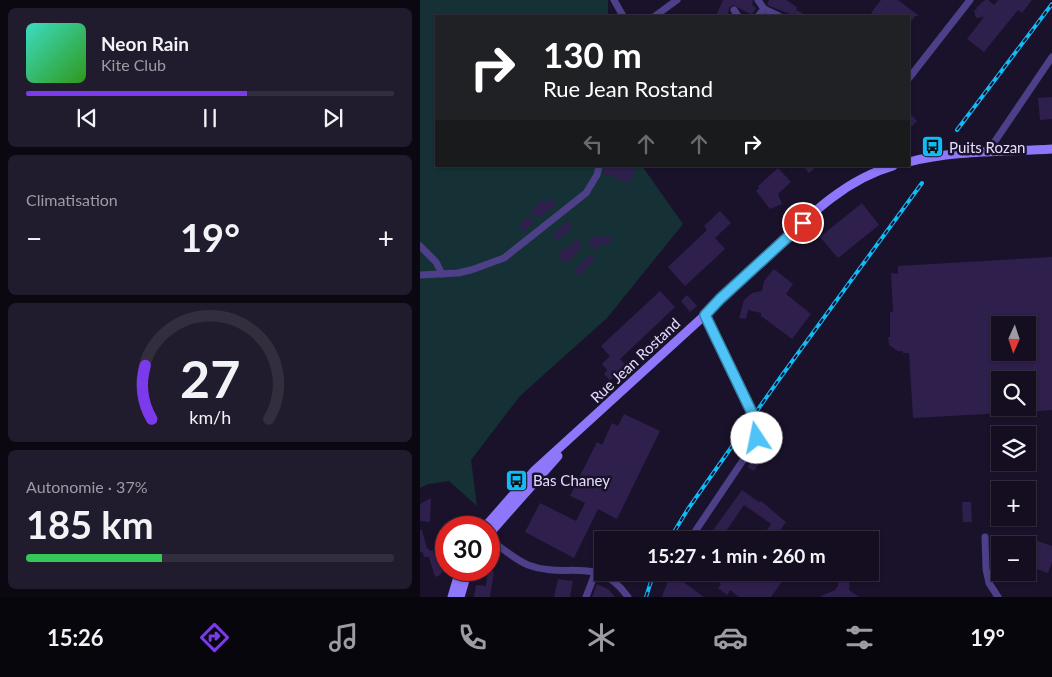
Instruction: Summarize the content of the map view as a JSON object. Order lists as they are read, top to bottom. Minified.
{"streets":{"main road":["Rue Jean Rostand"]},"places":{"bus stop":["Puits Rozan","Bas Chaney"]},"north":"bottom","page":{"turn":["130 m","Rue Jean Rostand"],"song":["Neon Rain","Kite Club"],"tile":["Climatisation",["Autonomie · 37%","185 km"]],"heat":["−","19°","+"],"map_buttons":["+","−"],"limit":"30","trip":"15:27 · 1 min · 260 m","tabs":["15:26","19°"],"gauge":["27","km/h"]}}
